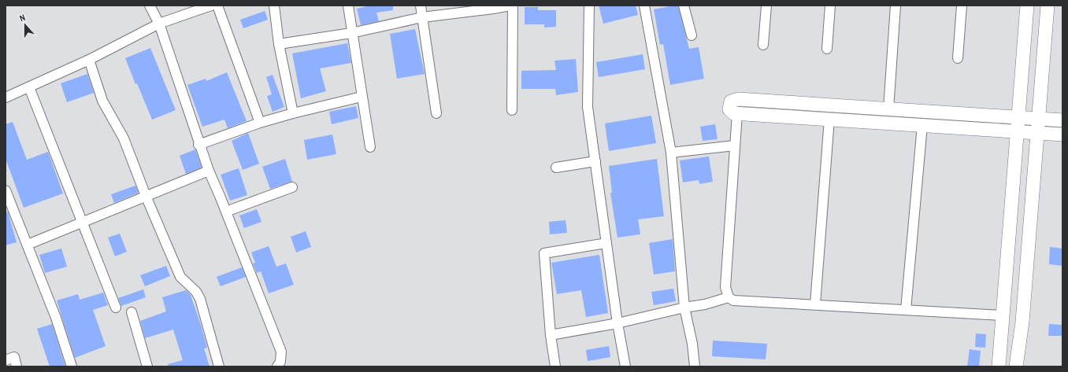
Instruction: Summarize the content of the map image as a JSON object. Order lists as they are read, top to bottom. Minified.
{"north":"top"}
